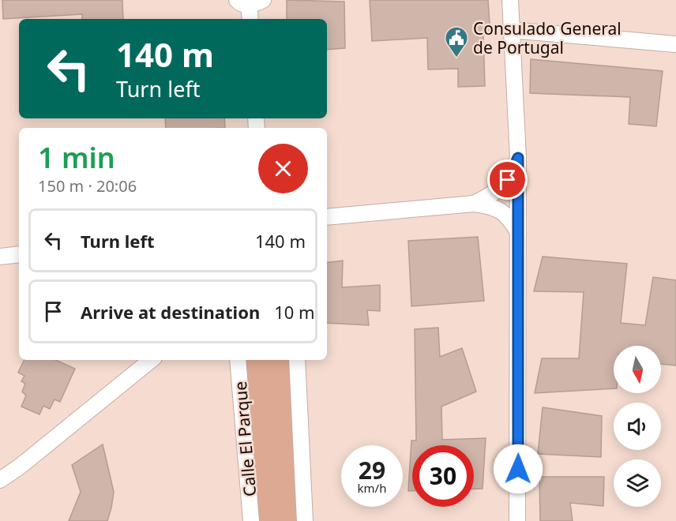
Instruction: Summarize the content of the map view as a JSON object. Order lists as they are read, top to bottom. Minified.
{"streets":{"street":["Calle El Parque"]},"places":{"public building":["Consulado General de Portugal"]},"north":"bottom","page":{"turn":["140 m","Turn left"],"heading":["1 min","150 m · 20:06"],"list":[{"name":"Turn left","value":"140 m"},{"name":"Arrive at destination","value":"10 m"}],"speed":"29 km/h","limit":"30"}}
